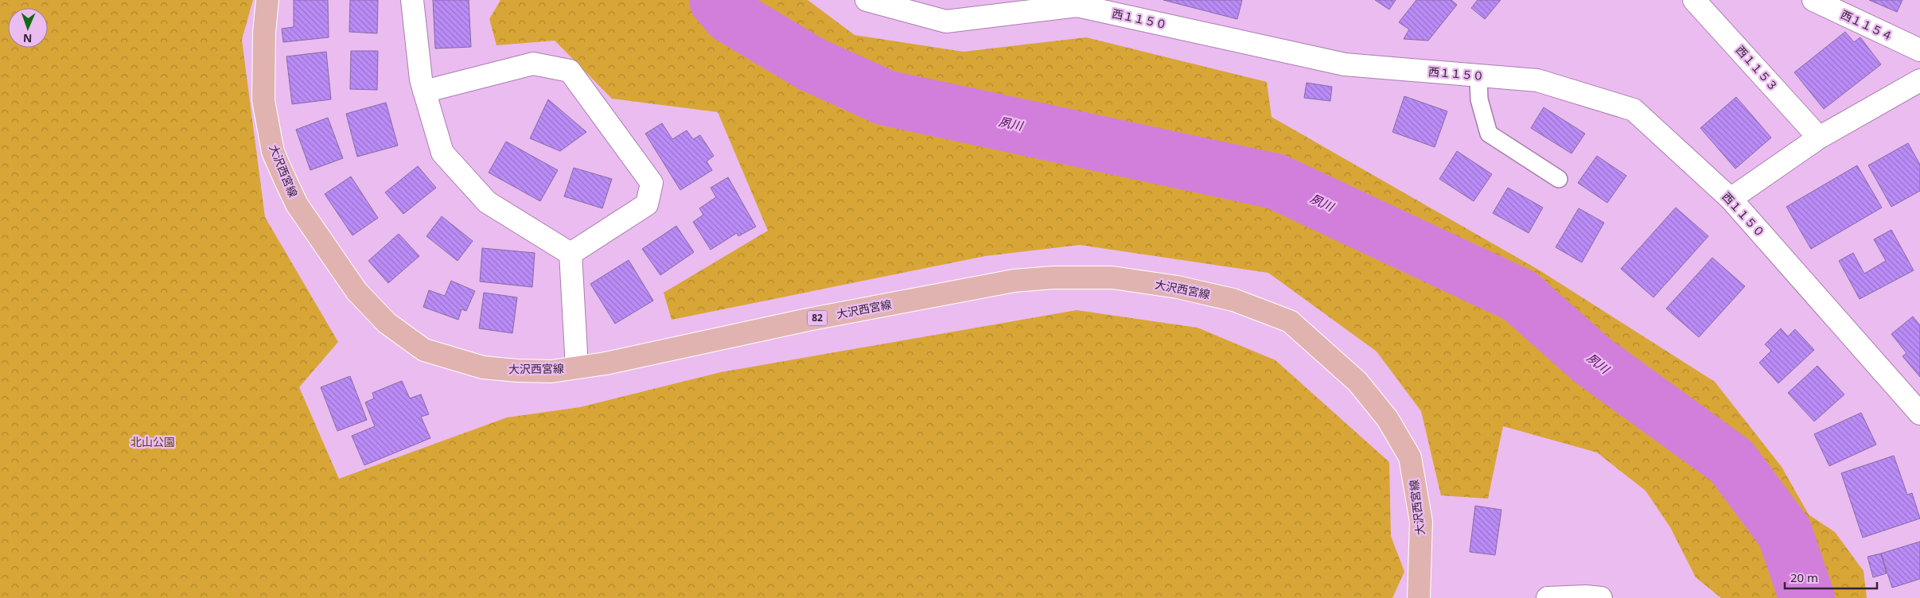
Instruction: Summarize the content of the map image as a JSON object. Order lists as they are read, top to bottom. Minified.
{"streets":{"main road":["大沢西宮線","82"],"street":["西１１５０","西１１５４","西１１５３"]},"water":["夙川"],"parks":["北山公園"],"scale_bar":"20 m","north":"bottom"}
